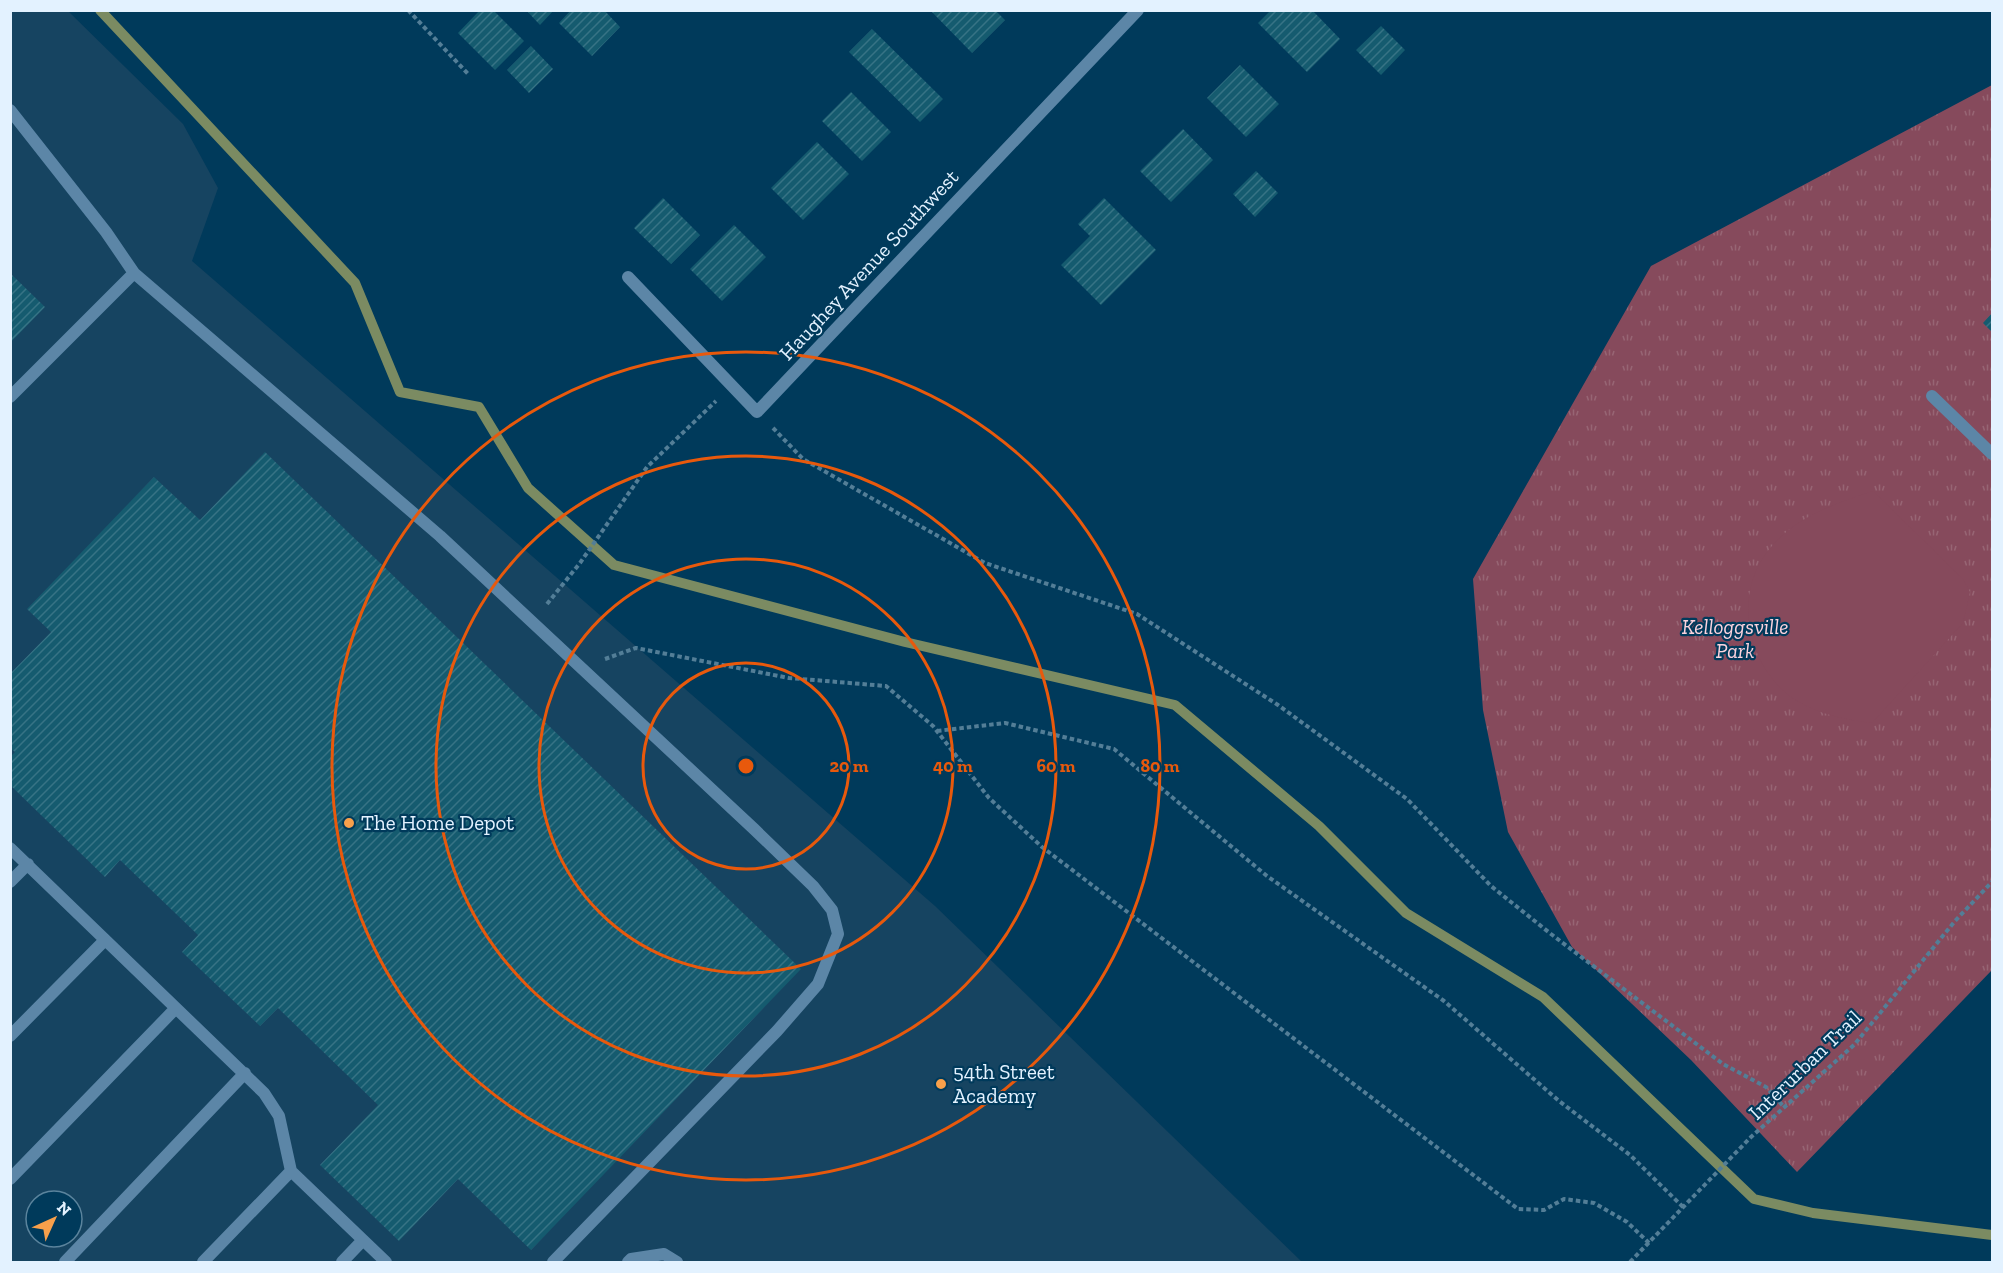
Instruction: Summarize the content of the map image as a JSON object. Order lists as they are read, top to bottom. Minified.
{"streets":{"street":["Haughey Avenue Southwest"],"path":["Interurban Trail"]},"parks":["Kelloggsville Park"],"places":["The Home Depot","54th Street Academy"],"north":"top right","rings":["20 m","40 m","60 m","80 m"]}
